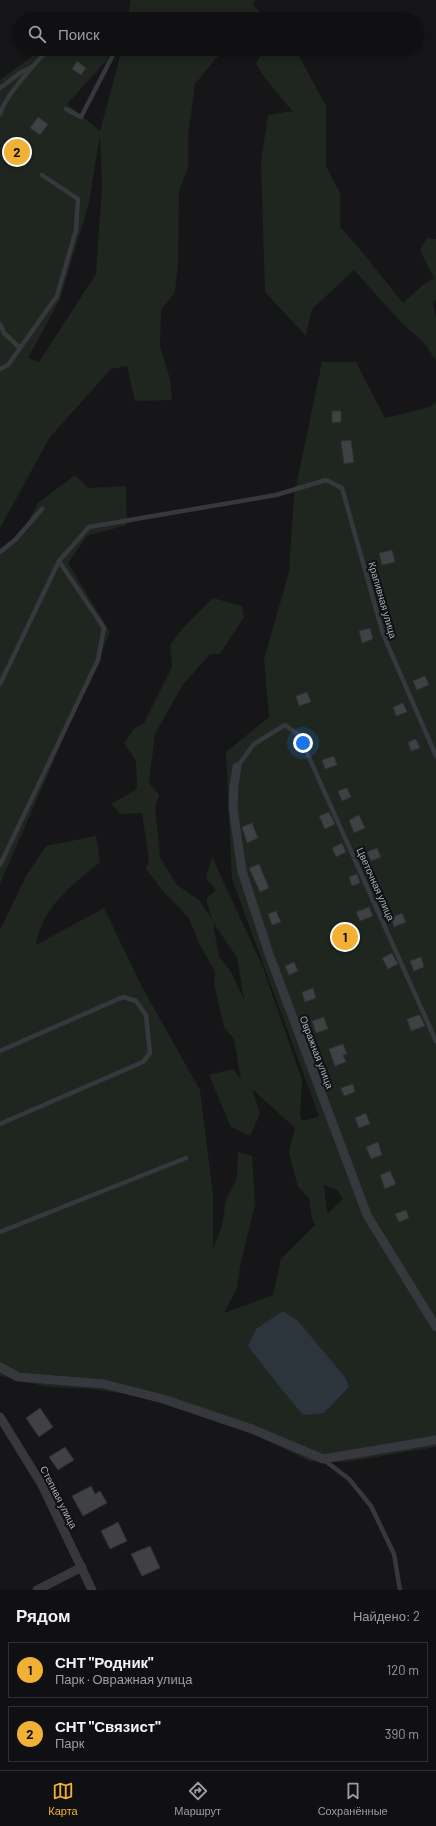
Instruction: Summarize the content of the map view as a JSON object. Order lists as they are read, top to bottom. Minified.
{"streets":{"street":["Овражная улица","Степная улица"],"lane":["Крапивная улица","Цветочная улица"]},"crossings":[["Цветочная улица","Овражная улица"]],"page":{"search":"Поиск","pins":["2","1"],"heading":["Рядом","Найдено: 2"],"list":[{"mark":"1","name":"СНТ \"Родник\"","note":"Парк · Овражная улица","value":"120 m"},{"mark":"2","name":"СНТ \"Связист\"","note":"Парк","value":"390 m"}],"nav":["Карта","Маршрут","Сохранённые"]}}
